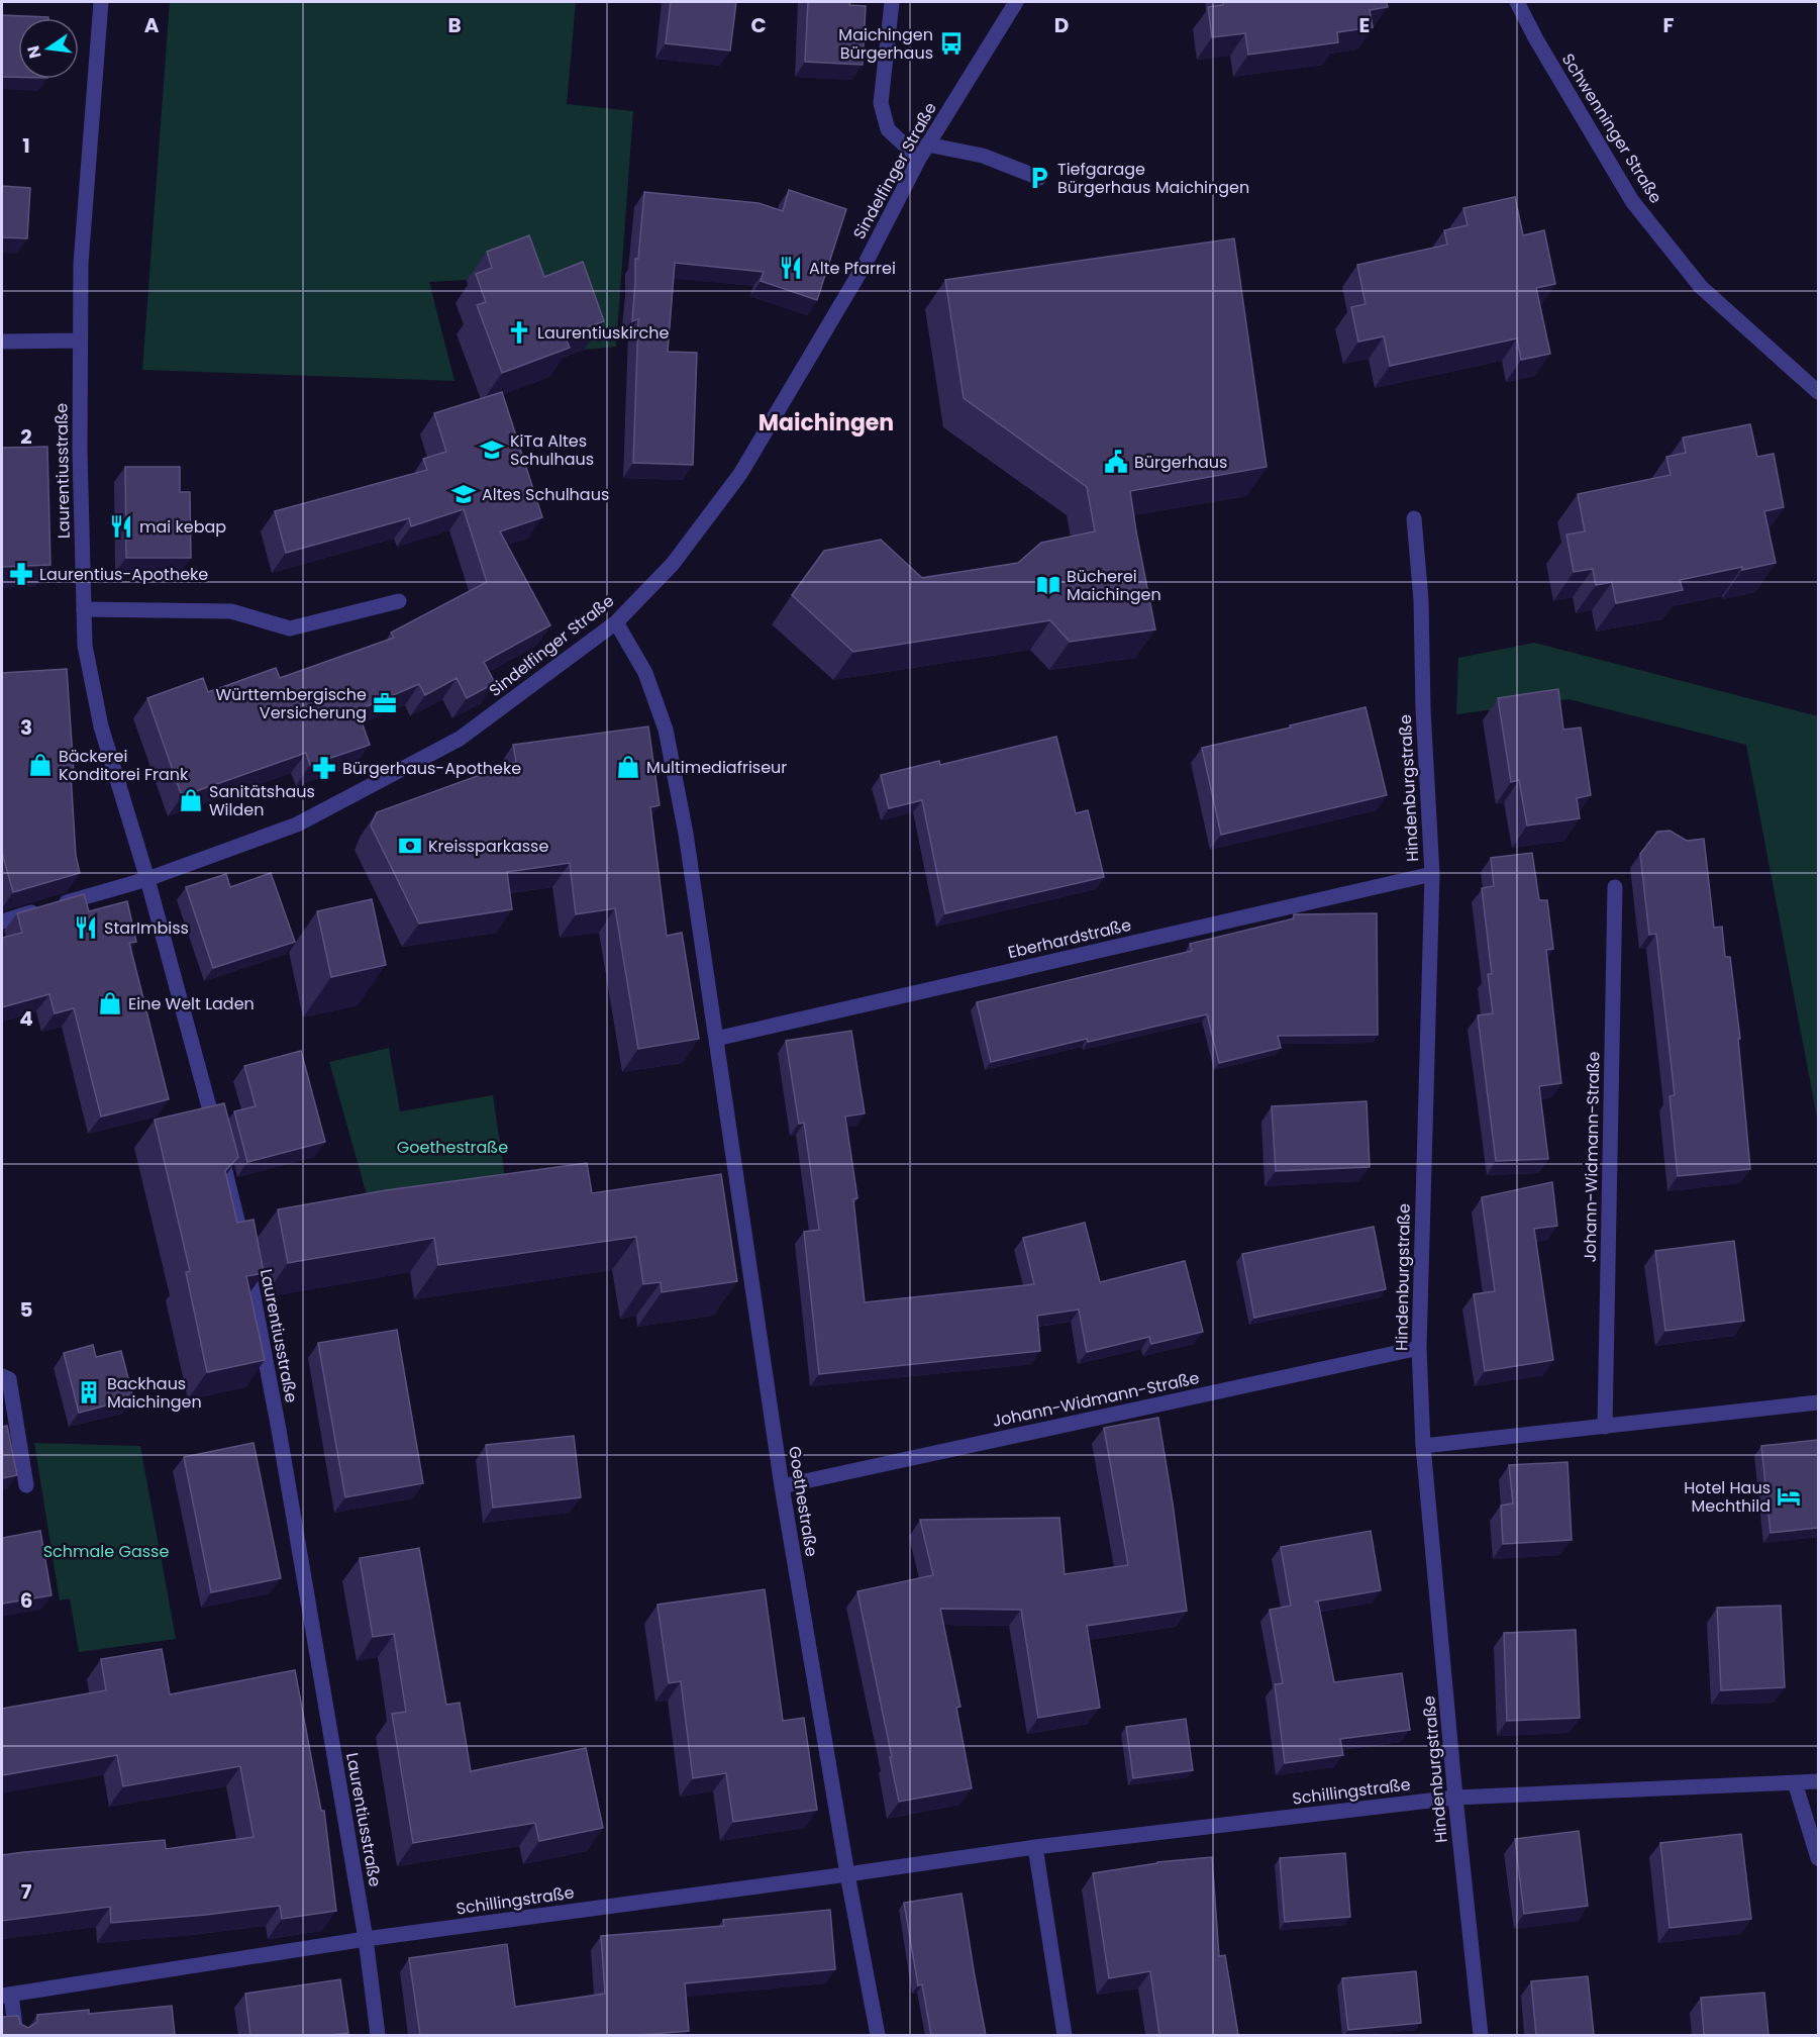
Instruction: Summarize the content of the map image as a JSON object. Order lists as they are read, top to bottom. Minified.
{"streets":{"street":["Schwenninger Straße","Sindelfinger Straße","Laurentiusstraße","Hindenburgstraße","Eberhardstraße","Johann-Widmann-Straße","Goethestraße","Schillingstraße"]},"crossings":[["Sindelfinger Straße","Laurentiusstraße"],["Sindelfinger Straße","Goethestraße"],["Laurentiusstraße","Schillingstraße"],["Hindenburgstraße","Eberhardstraße"],["Hindenburgstraße","Johann-Widmann-Straße"],["Hindenburgstraße","Schillingstraße"],["Eberhardstraße","Goethestraße"],["Johann-Widmann-Straße","Goethestraße"],["Goethestraße","Schillingstraße"]],"districts":["Maichingen"],"parks":["Goethestraße","Schmale Gasse"],"places":{"bus stop":["Maichingen Bürgerhaus"],"parking":["Tiefgarage Bürgerhaus Maichingen"],"restaurant":["Alte Pfarrei","mai kebap","StarImbiss"],"church":["Laurentiuskirche"],"school or university":["KiTa Altes Schulhaus","Altes Schulhaus"],"public building":["Bürgerhaus"],"pharmacy":["Laurentius-Apotheke","Bürgerhaus-Apotheke"],"library":["Bücherei Maichingen"],"office":["Württembergische Versicherung"],"shop":["Bäckerei Konditorei Frank","Multimediafriseur","Sanitätshaus Wilden","Eine Welt Laden"],"bank":["Kreissparkasse"],"building":["Backhaus Maichingen"],"hotel":["Hotel Haus Mechthild"]},"north":"left","grid":{"columns":["A","B","C","D","E","F"],"rows":["1","2","3","4","5","6","7"]}}
